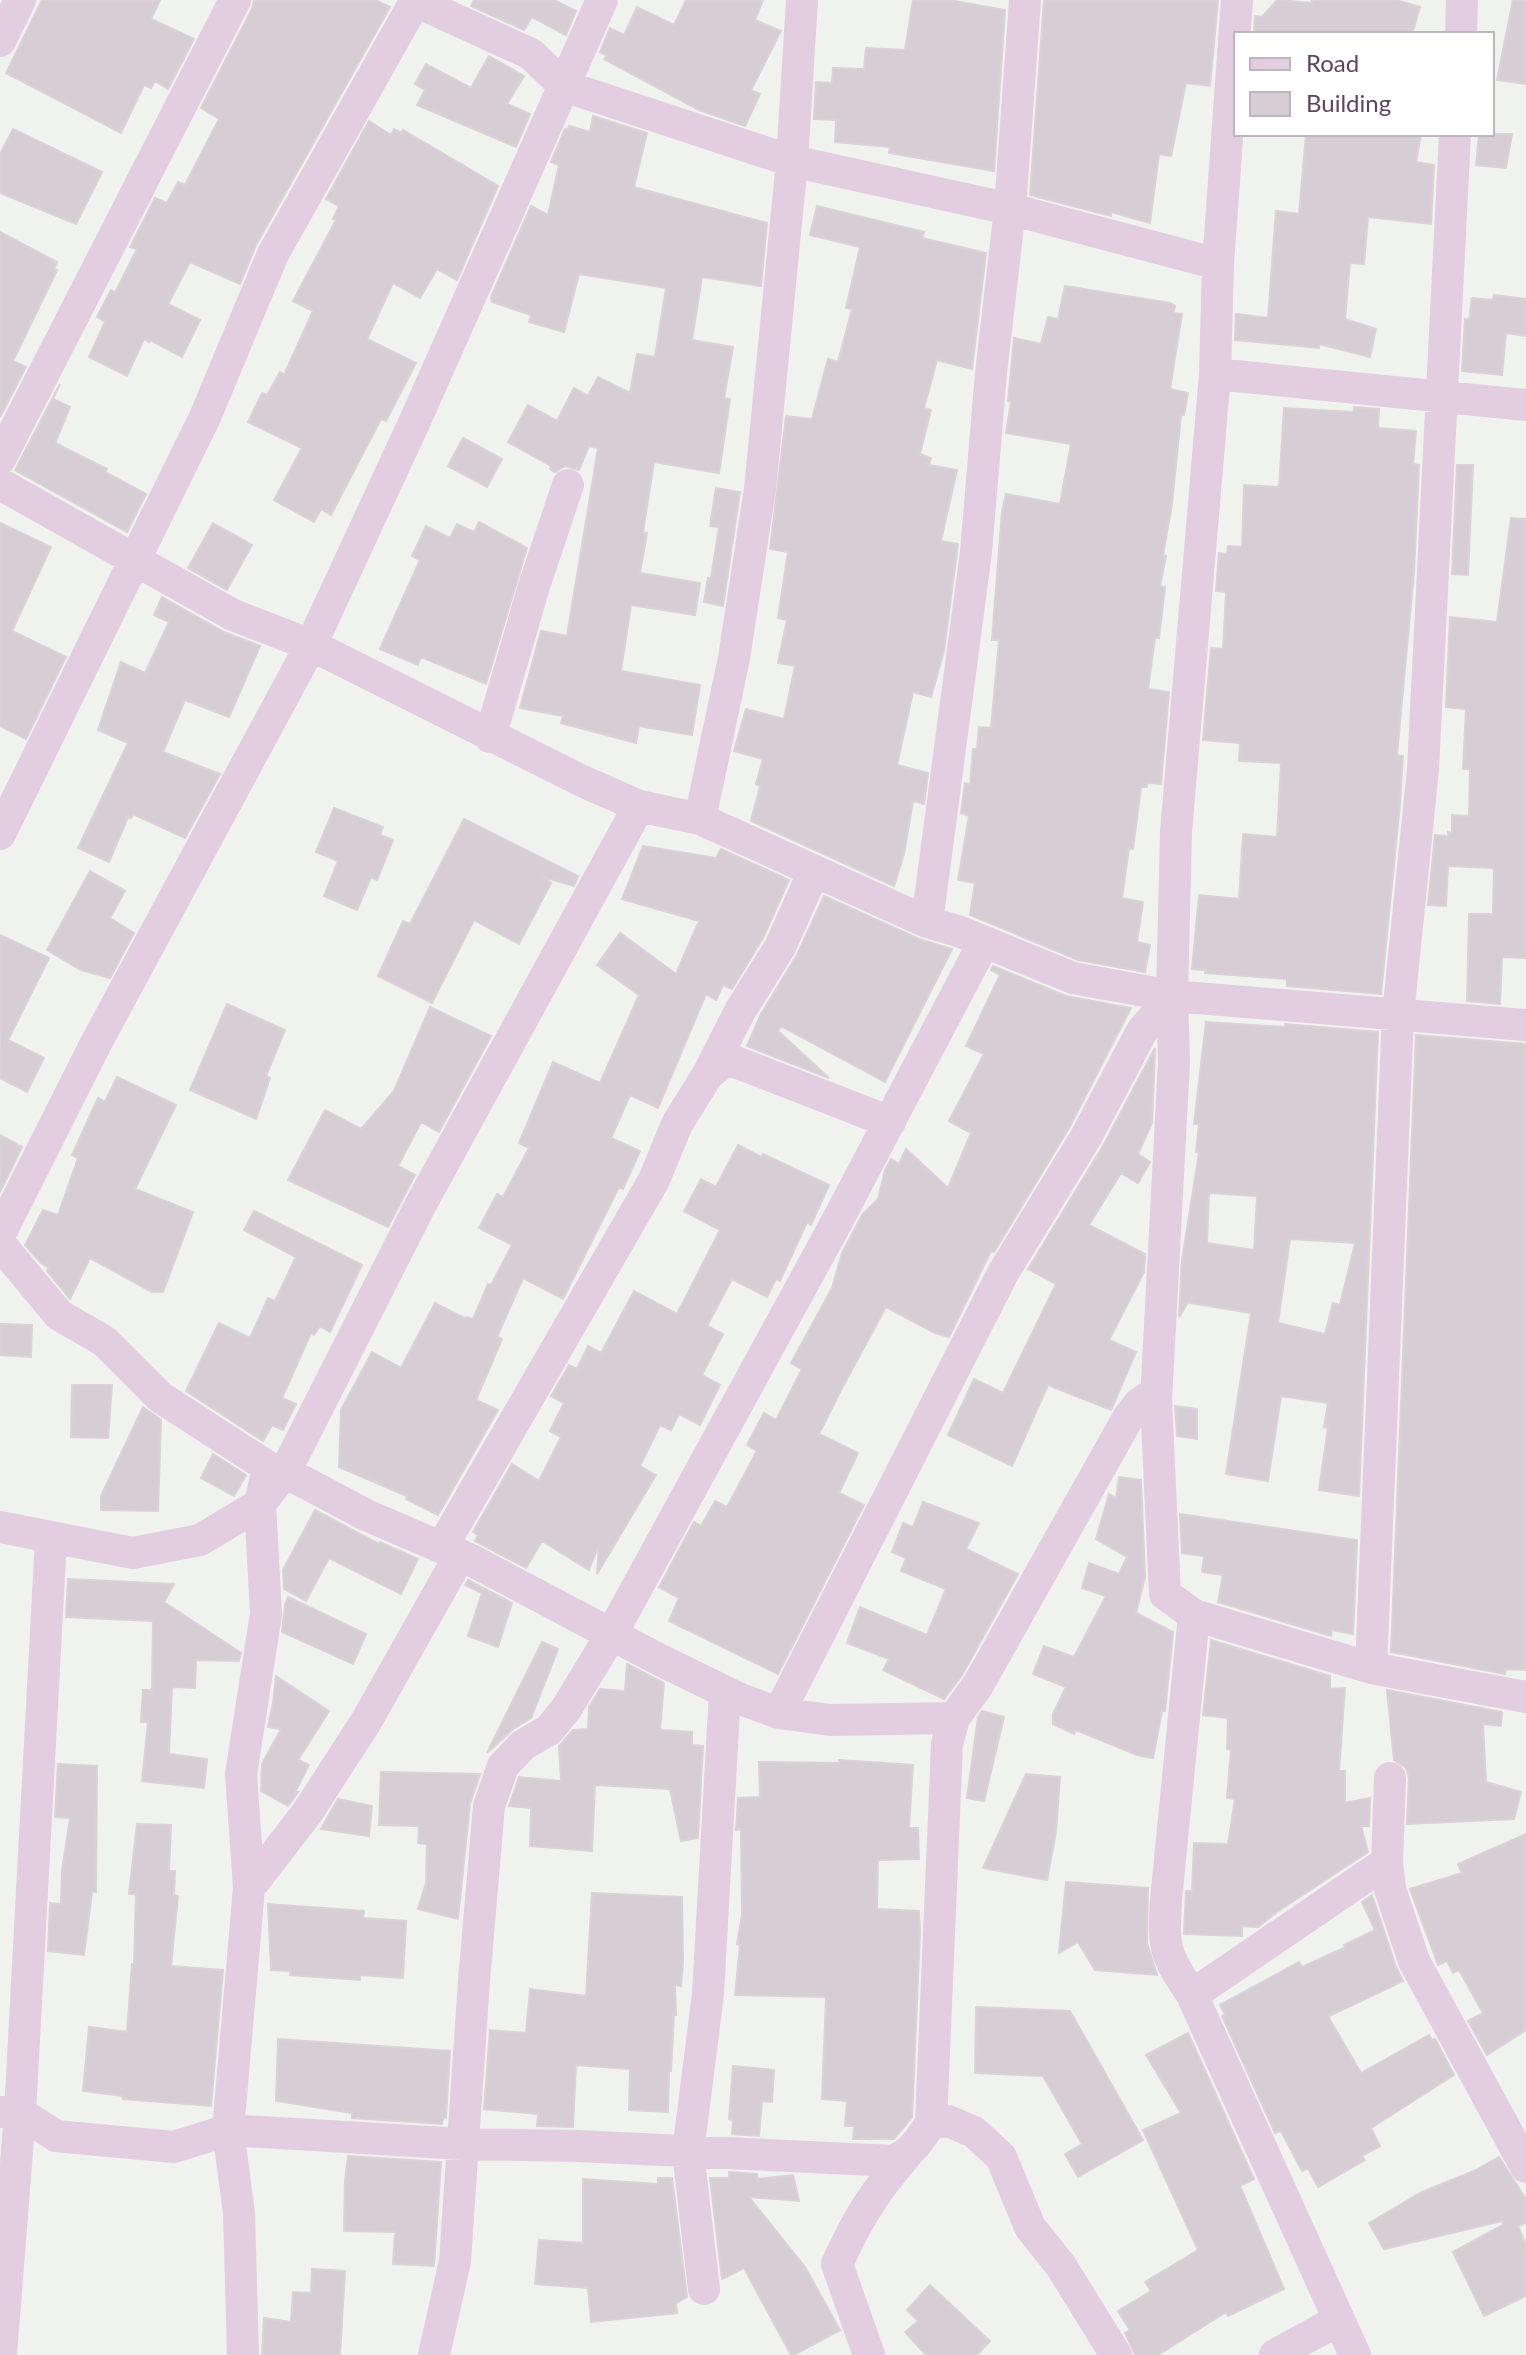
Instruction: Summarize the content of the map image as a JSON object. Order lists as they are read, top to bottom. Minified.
{"legend":["Road","Building"]}
